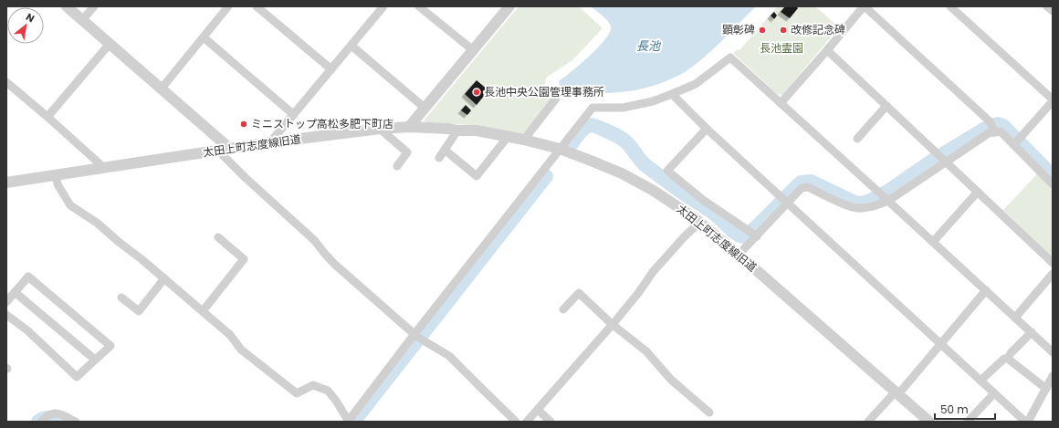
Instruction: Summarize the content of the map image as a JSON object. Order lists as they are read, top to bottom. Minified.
{"streets":{"street":["太田上町志度線旧道"]},"water":["長池"],"parks":["長池霊園"],"places":["顕彰碑","改修記念碑","長池中央公園管理事務所","ミニストップ高松多肥下町店"],"scale_bar":"50 m","north":"top right"}
